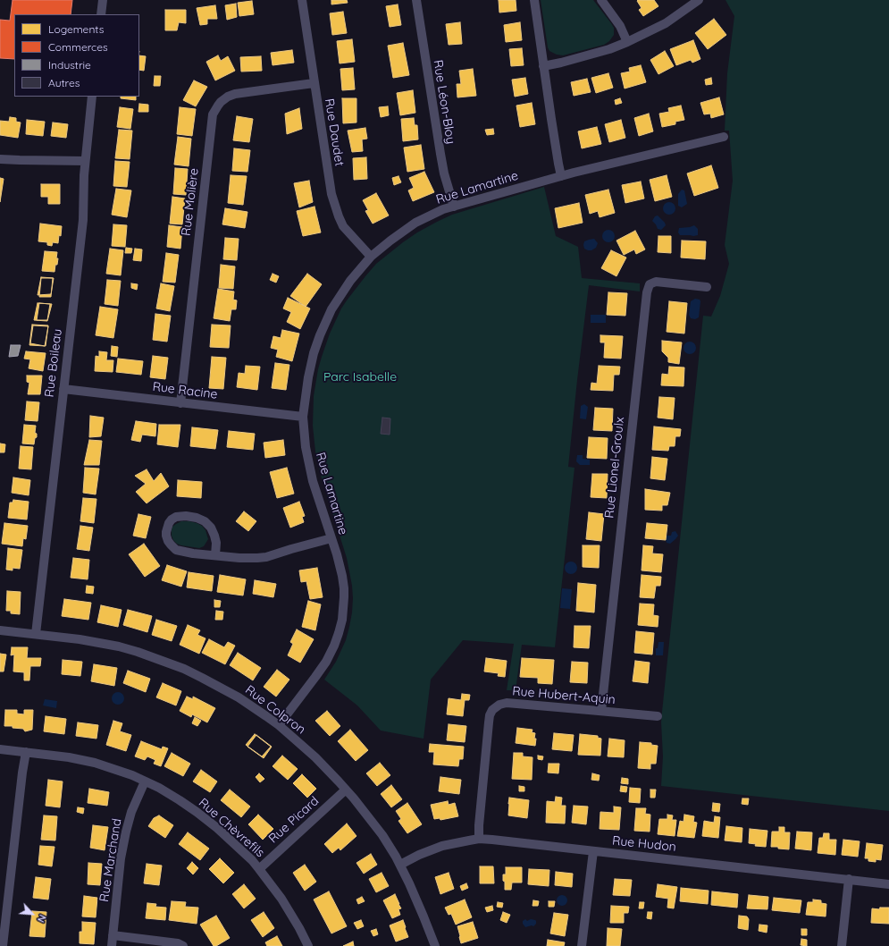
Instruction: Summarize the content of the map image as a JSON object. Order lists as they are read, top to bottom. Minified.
{"streets":{"street":["Rue Léon-Bloy","Rue Daudet","Rue Lamartine","Rue Molière","Rue Boileau","Rue Racine","Rue Lionel-Groulx","Rue Hubert-Aquin","Rue Colpron","Rue Picard","Rue Chèvrefils","Rue Hudon","Rue Marchand"]},"crossings":[["Rue Léon-Bloy","Rue Lamartine"],["Rue Daudet","Rue Lamartine"],["Rue Daudet","Rue Molière"],["Rue Lamartine","Rue Racine"],["Rue Lamartine","Rue Colpron"],["Rue Molière","Rue Racine"],["Rue Boileau","Rue Racine"],["Rue Boileau","Rue Colpron"],["Rue Lionel-Groulx","Rue Hubert-Aquin"],["Rue Hubert-Aquin","Rue Hudon"],["Rue Colpron","Rue Picard"],["Rue Colpron","Rue Hudon"],["Rue Picard","Rue Chèvrefils"],["Rue Chèvrefils","Rue Marchand"]],"parks":["Parc Isabelle"],"legend":["Logements","Commerces","Industrie","Autres"],"north":"bottom right"}
